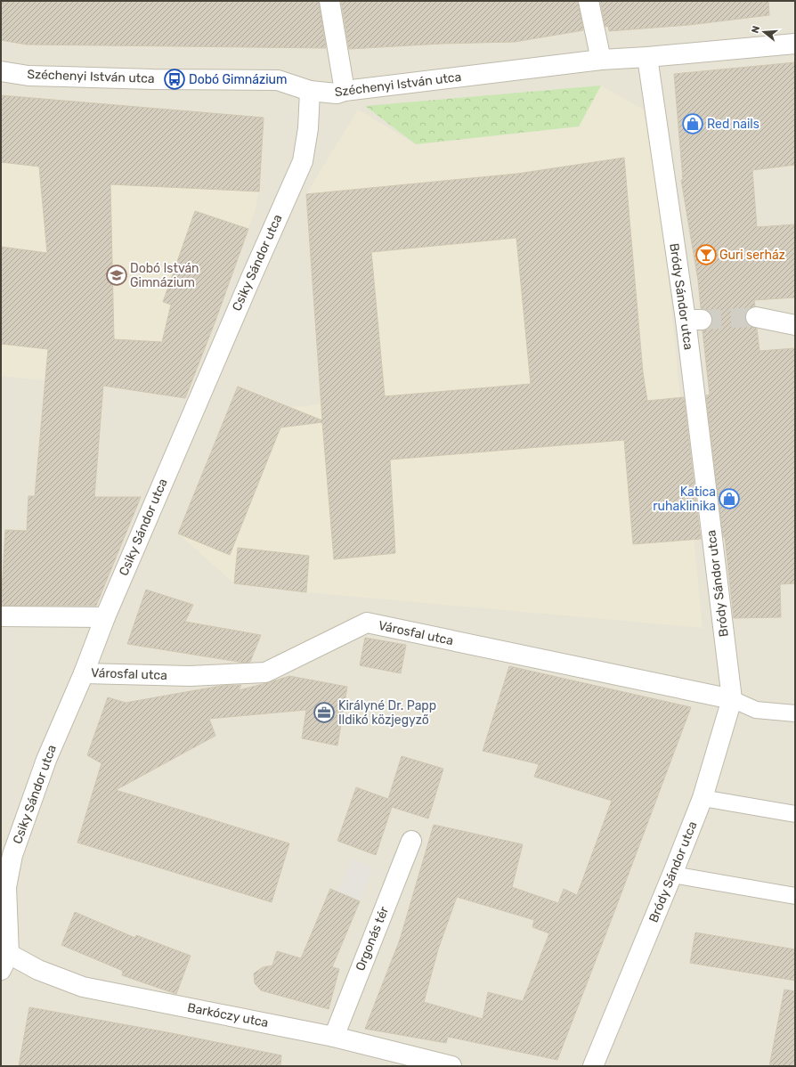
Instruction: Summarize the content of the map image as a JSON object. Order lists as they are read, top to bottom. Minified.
{"streets":{"street":["Széchenyi István utca","Csiky Sándor utca","Bródy Sándor utca","Városfal utca","Orgonás tér","Barkóczy utca"]},"crossings":[["Széchenyi István utca","Csiky Sándor utca"],["Széchenyi István utca","Bródy Sándor utca"],["Csiky Sándor utca","Városfal utca"],["Csiky Sándor utca","Barkóczy utca"],["Bródy Sándor utca","Városfal utca"],["Orgonás tér","Barkóczy utca"]],"places":{"bus stop":["Dobó Gimnázium"],"shop":["Red nails","Katica ruhaklinika"],"bar":["Guri serház"],"school or university":["Dobó István Gimnázium"],"office":["Királyné Dr. Papp Ildikó közjegyző"]},"north":"left"}
